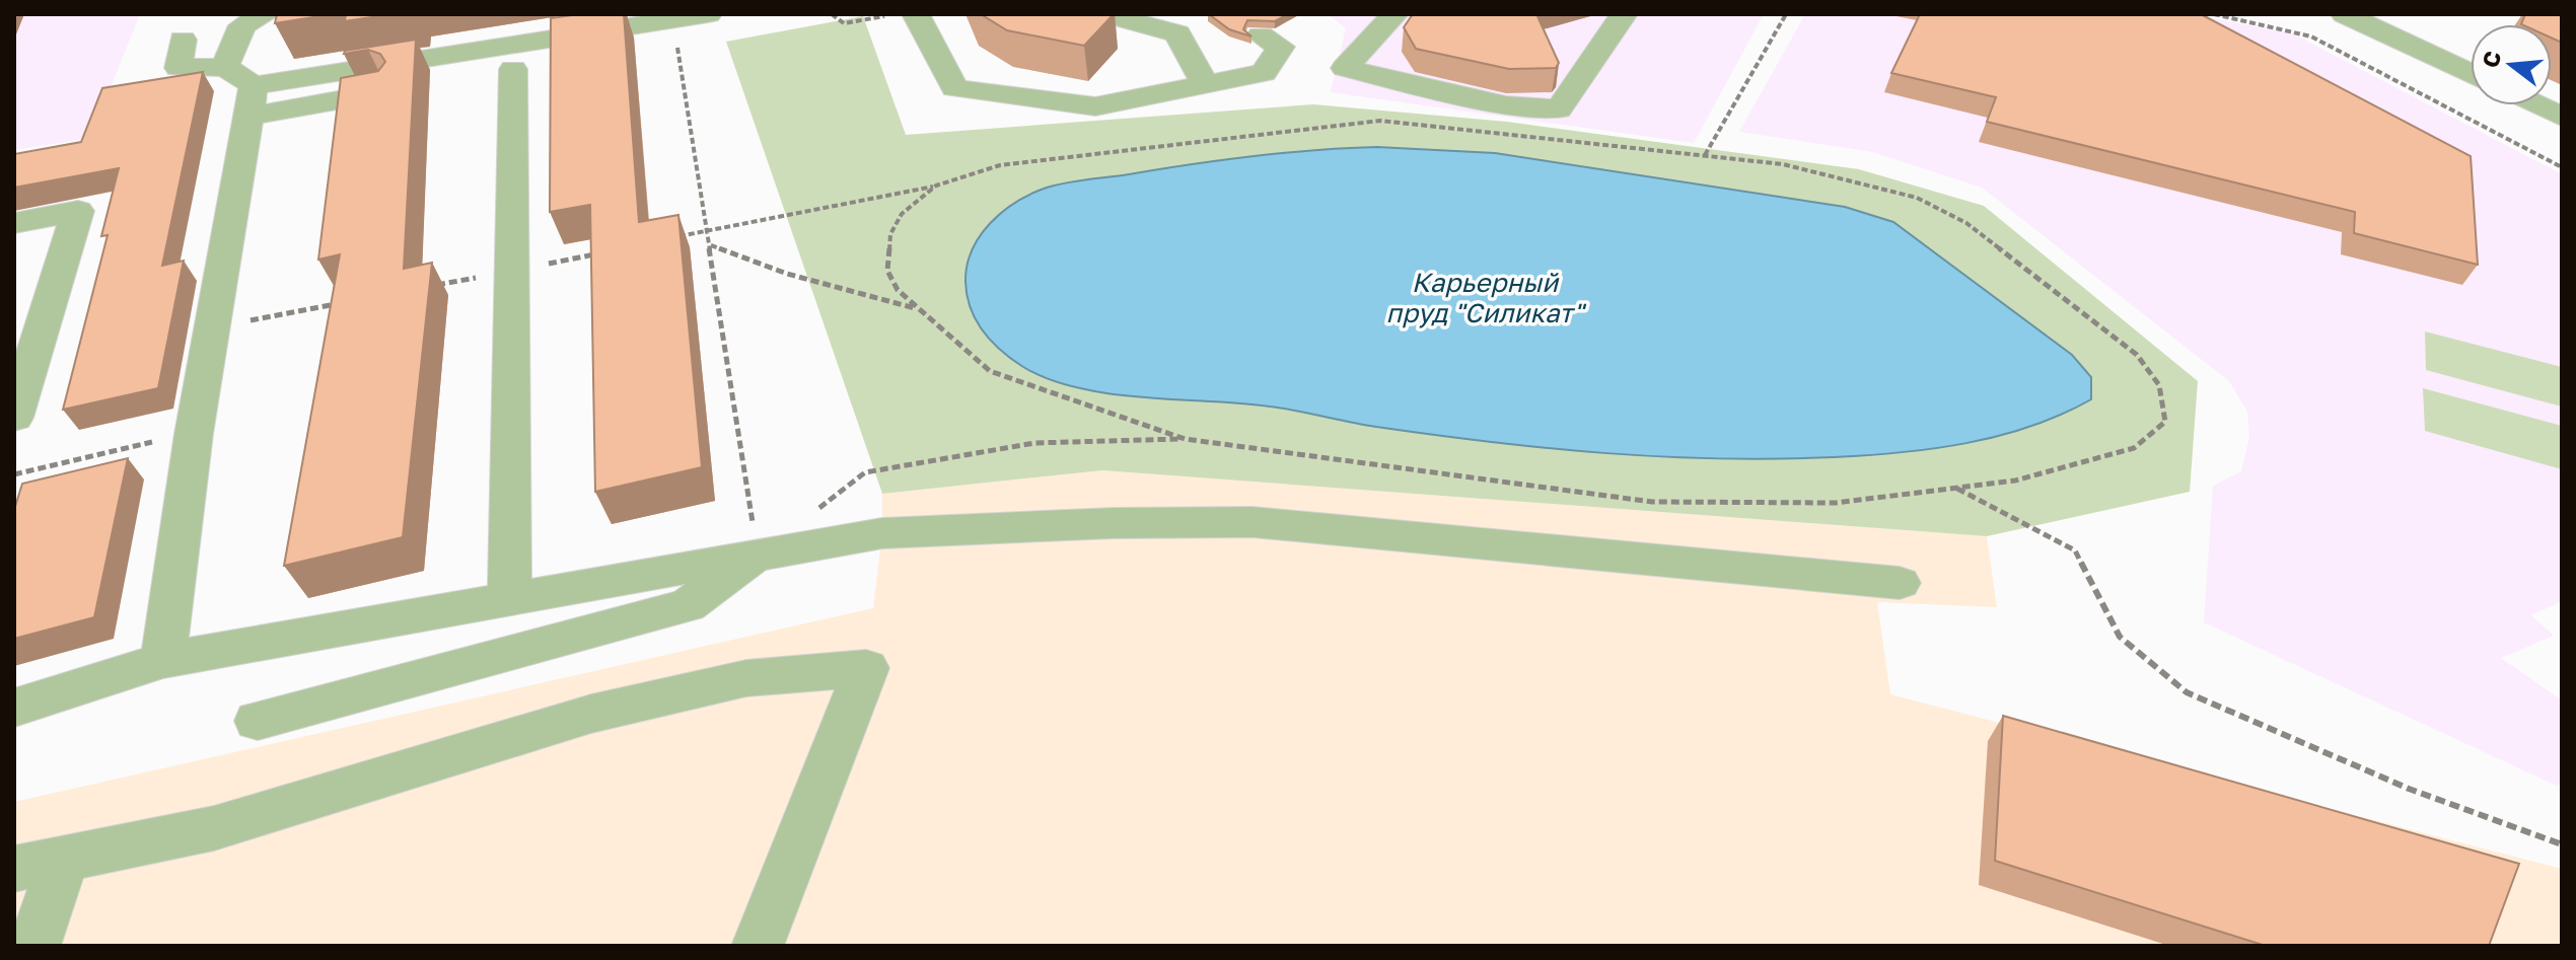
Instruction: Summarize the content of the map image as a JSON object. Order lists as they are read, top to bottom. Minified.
{"water":["Карьерный пруд \"Силикат\""],"north":"left"}
